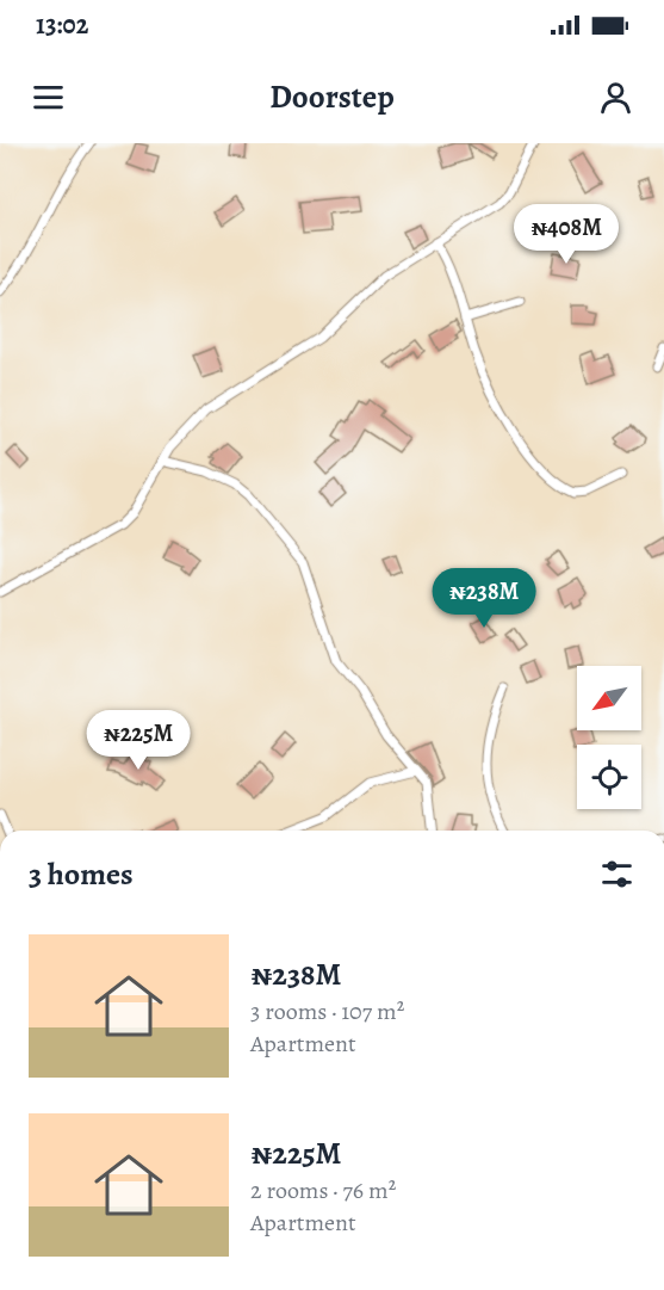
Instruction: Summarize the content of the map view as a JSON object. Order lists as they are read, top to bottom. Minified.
{"north":"bottom left","page":{"status":"13:02","header":"Doorstep","price":["₦408M","₦238M","₦225M"],"heading":"3 homes","list":[{"name":"₦238M","note":"3 rooms · 107 m² · Apartment"},{"name":"₦225M","note":"2 rooms · 76 m² · Apartment"}]}}
